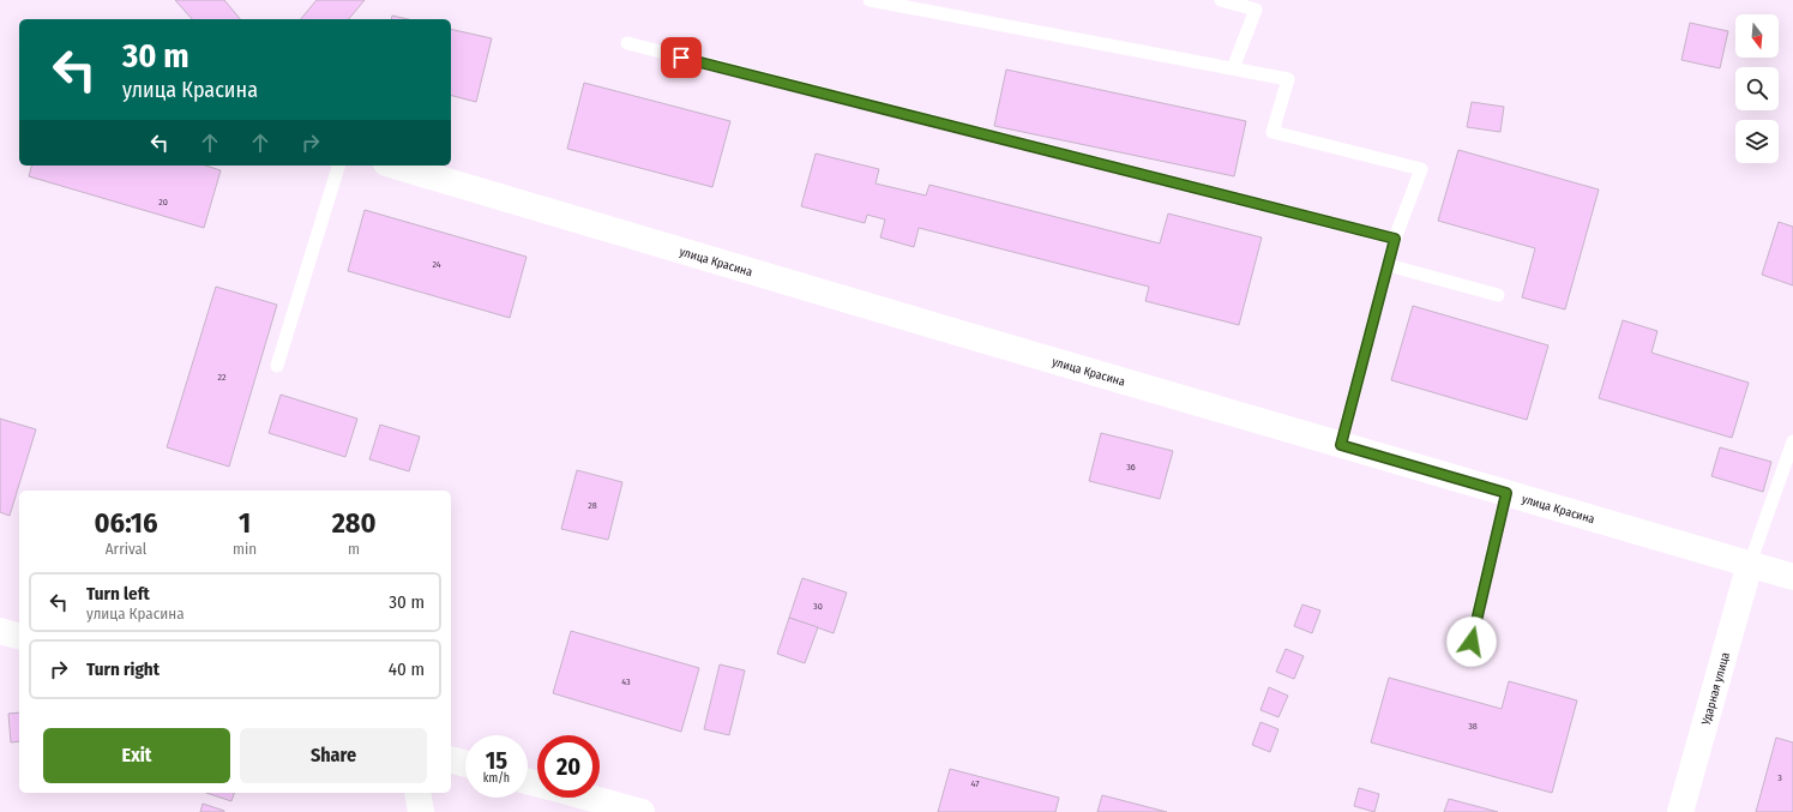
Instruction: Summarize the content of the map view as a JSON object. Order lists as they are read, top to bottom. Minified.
{"streets":{"street":["улица Красина","Ударная улица"]},"crossings":[["улица Красина","Ударная улица"]],"house_numbers":["20","24","22","36","28","30","43","38","3","47"],"north":"bottom","page":{"turn":["30 m","улица Красина"],"eta":["06:16","Arrival","1","min","280","m"],"list":[{"name":"Turn left","note":"улица Красина","value":"30 m"},{"name":"Turn right","value":"40 m"}],"buttons":["Exit","Share"],"speed":"15 km/h","limit":"20"}}
